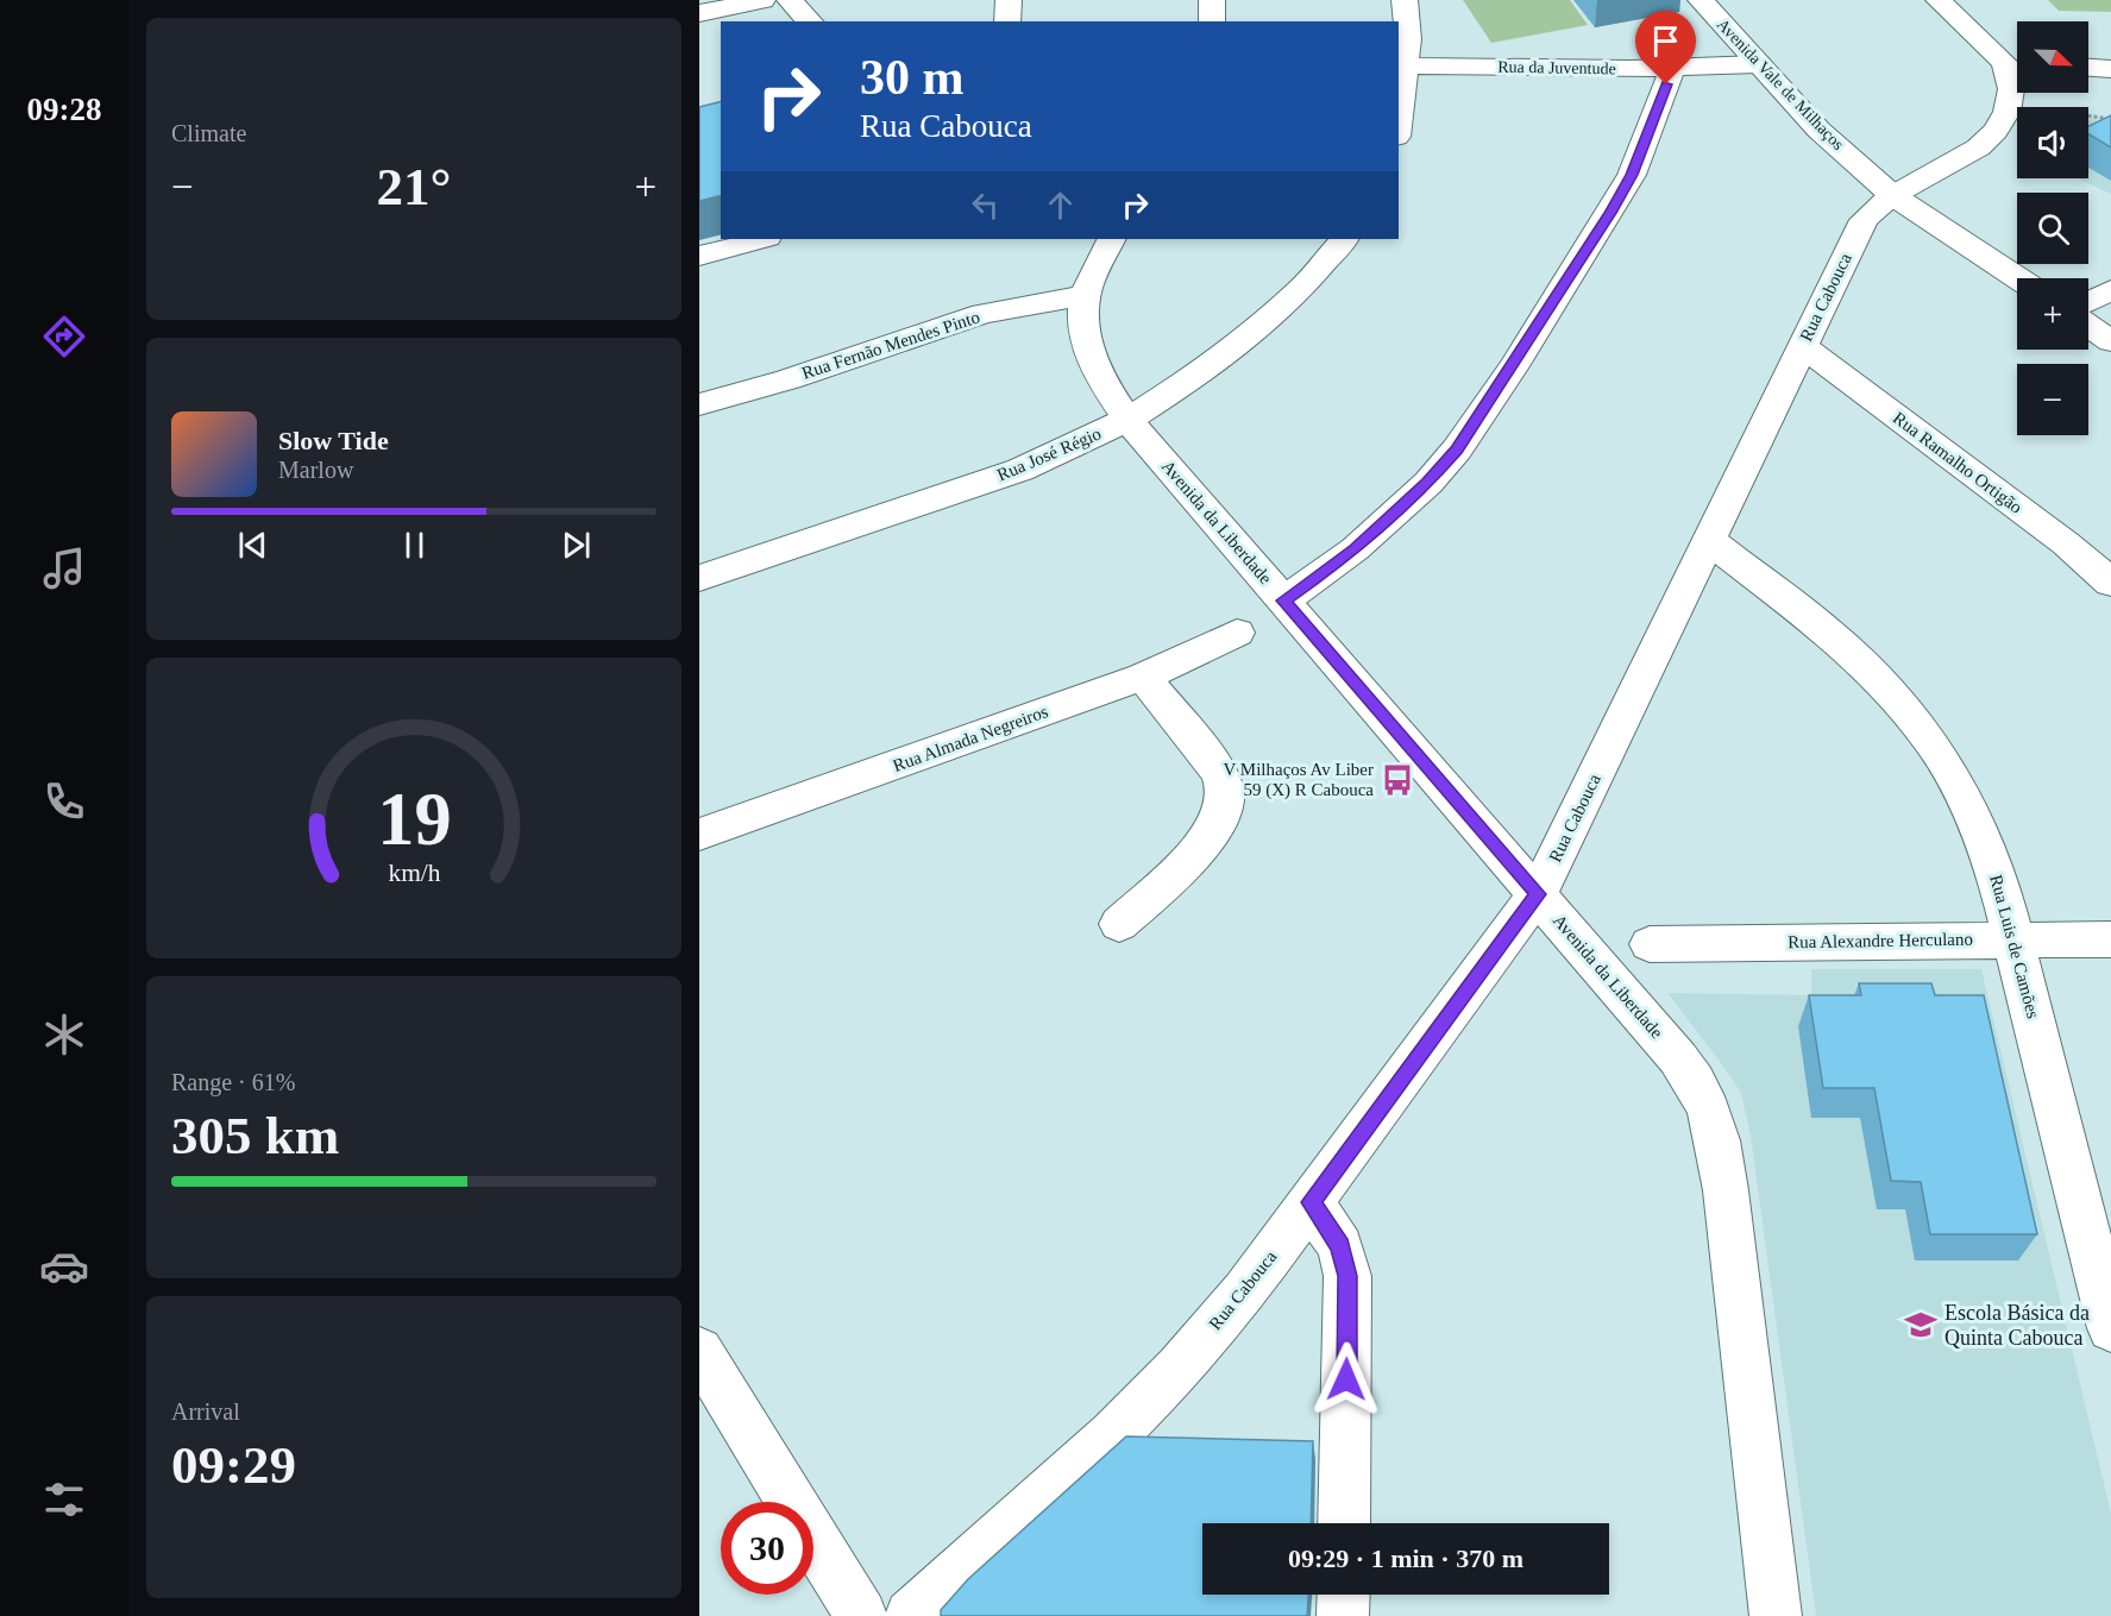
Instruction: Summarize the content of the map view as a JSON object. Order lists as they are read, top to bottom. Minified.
{"streets":{"street":["Rua da Juventude","Avenida Vale de Milhaços","Rua Cabouca","Rua Fernão Mendes Pinto","Rua José Régio","Rua Ramalho Ortigão","Avenida da Liberdade","Rua Almada Negreiros","Rua Alexandre Herculano","Rua Luis de Camões"]},"crossings":[["Rua da Juventude","Avenida Vale de Milhaços"],["Avenida Vale de Milhaços","Rua Cabouca"],["Rua Cabouca","Rua Ramalho Ortigão"],["Rua Cabouca","Avenida da Liberdade"],["Rua Cabouca","Rua Luis de Camões"],["Rua Fernão Mendes Pinto","Avenida da Liberdade"],["Rua José Régio","Avenida da Liberdade"],["Rua Alexandre Herculano","Rua Luis de Camões"]],"places":{"bus stop":["V Milhaços Av Liber 59 (X) R Cabouca"],"school or university":["Escola Básica da Quinta Cabouca"]},"north":"bottom right","page":{"tabs":"09:28","tile":["Climate",["Range · 61%","305 km"],["Arrival","09:29"]],"map_buttons":["+","−"],"turn":["30 m","Rua Cabouca"],"heat":["−","21°","+"],"song":["Slow Tide","Marlow"],"limit":"30","trip":"09:29 · 1 min · 370 m","gauge":["19","km/h"]}}
